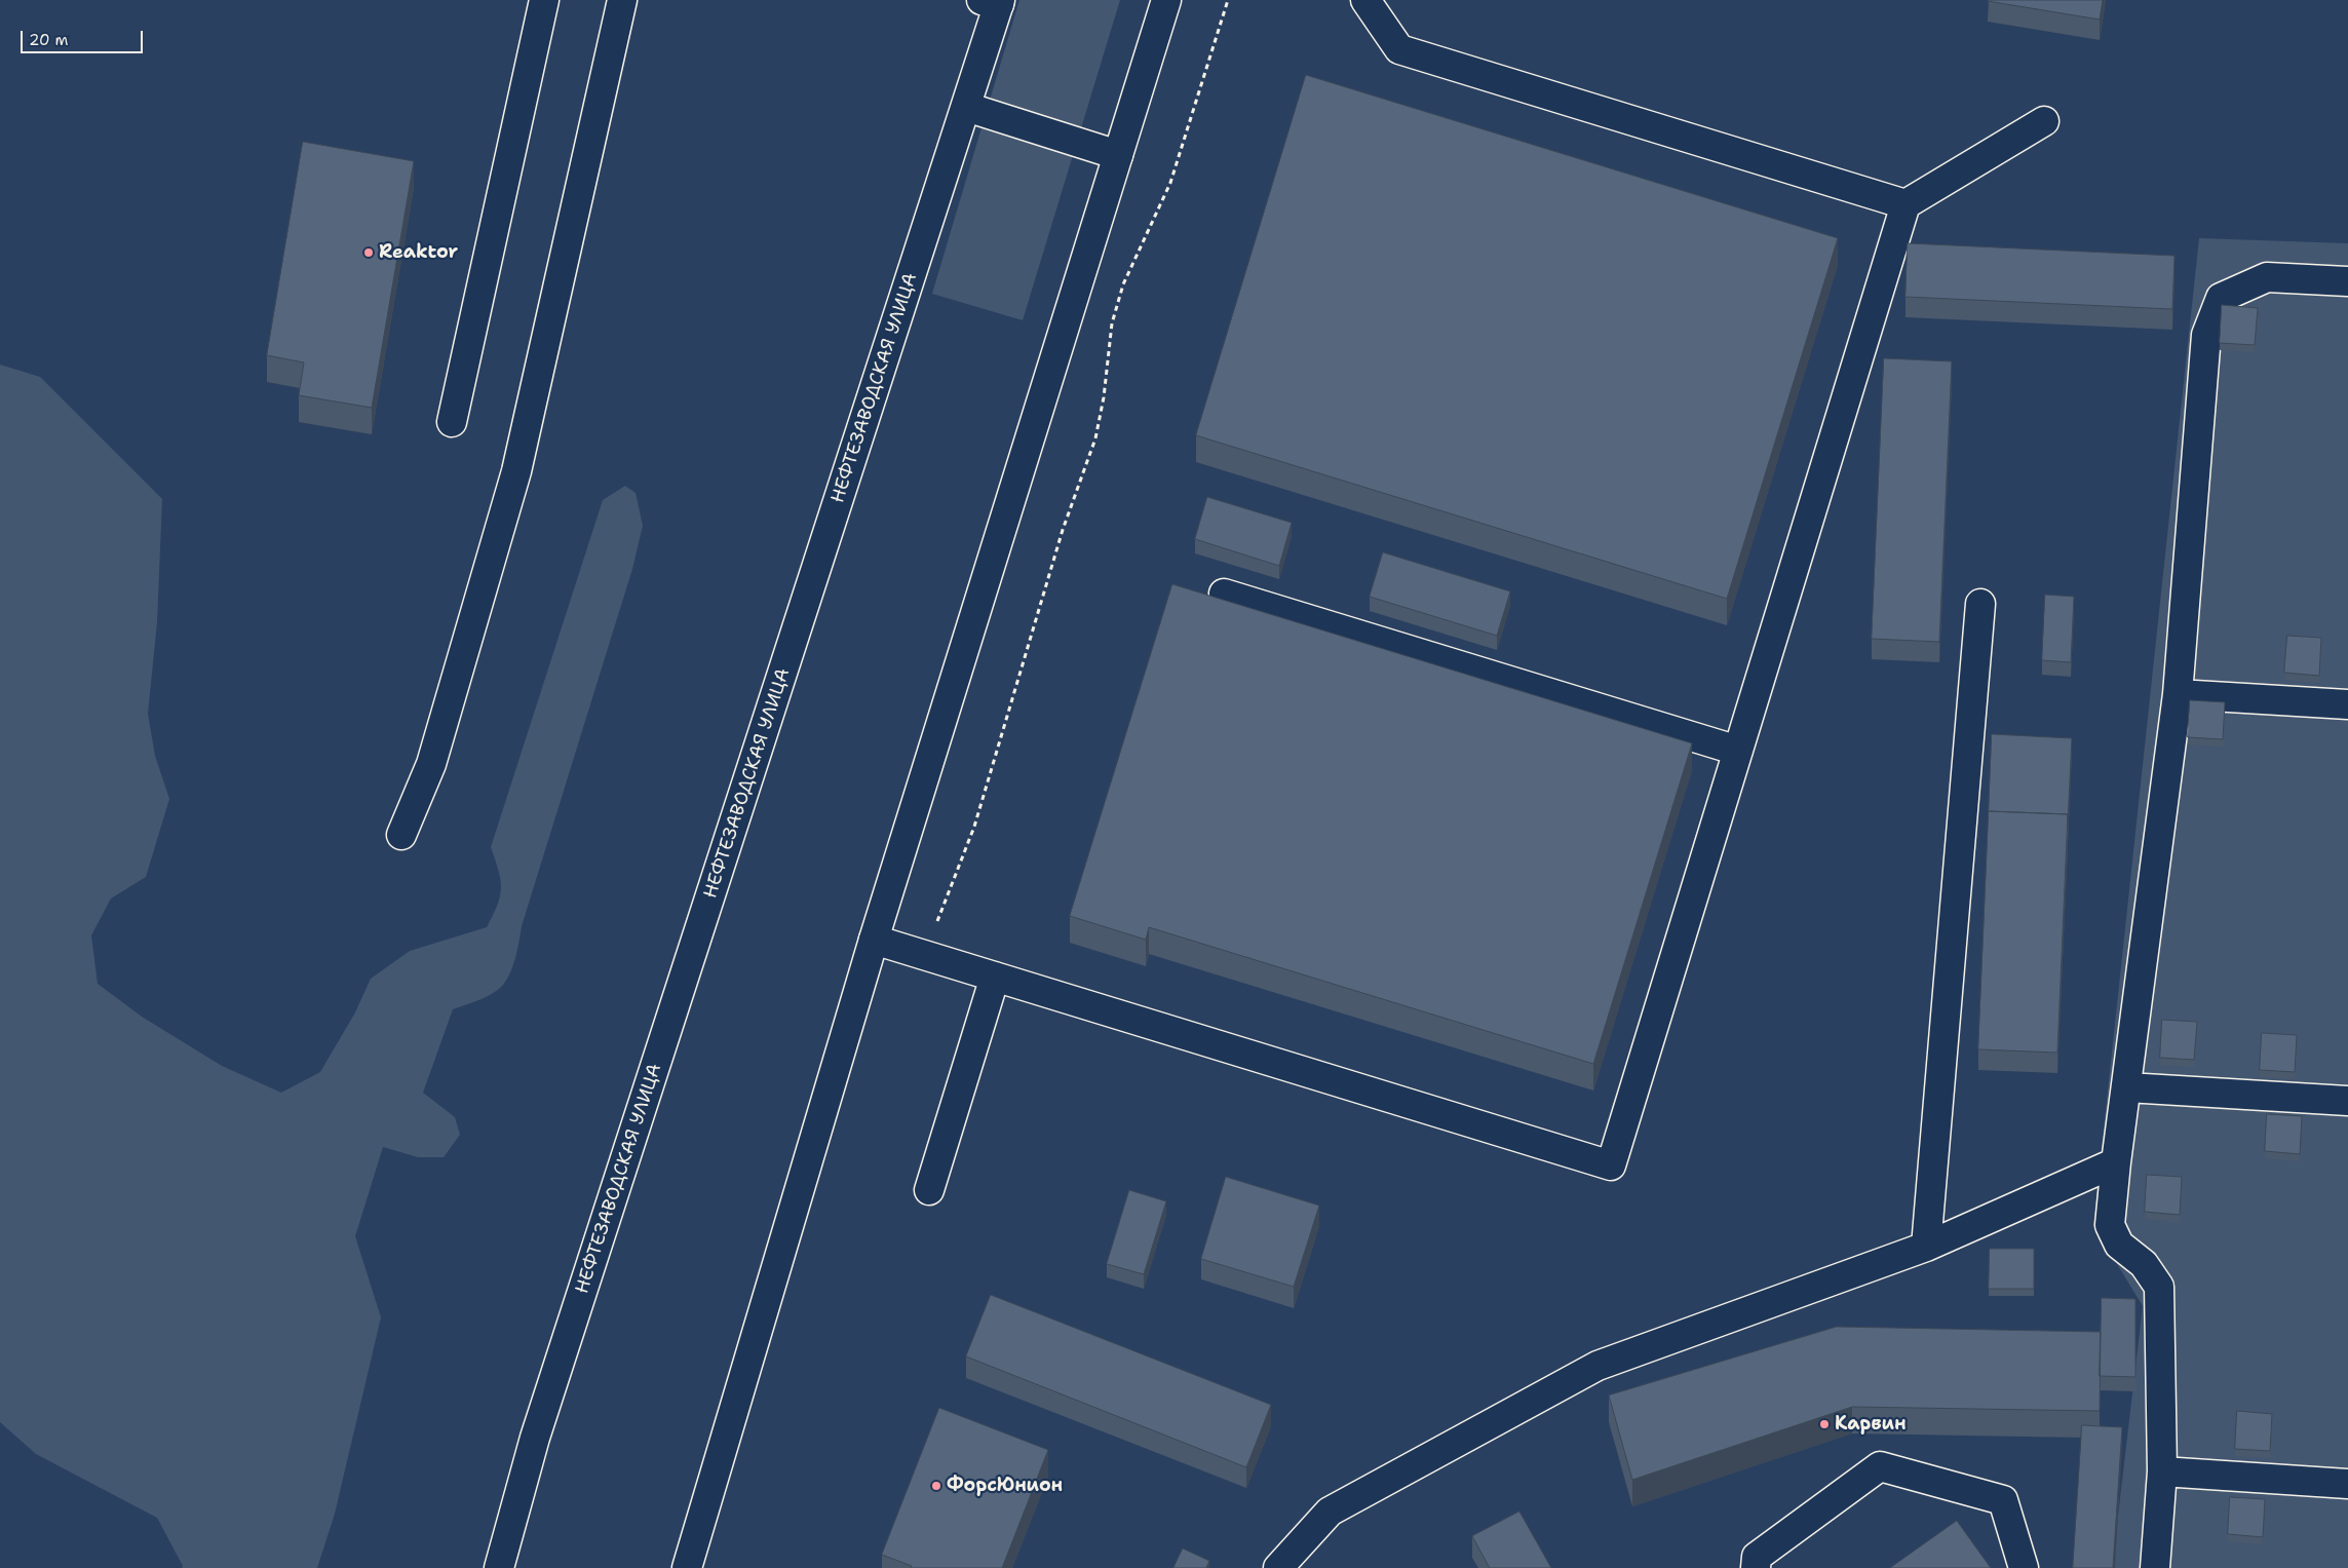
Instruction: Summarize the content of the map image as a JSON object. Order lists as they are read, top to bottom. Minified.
{"streets":{"main road":["НЕФТЕЗАВОДСКАЯ УЛИЦА"]},"places":["Reaktor","Карвин","ФорсЮнион"],"scale_bar":"20 m"}
